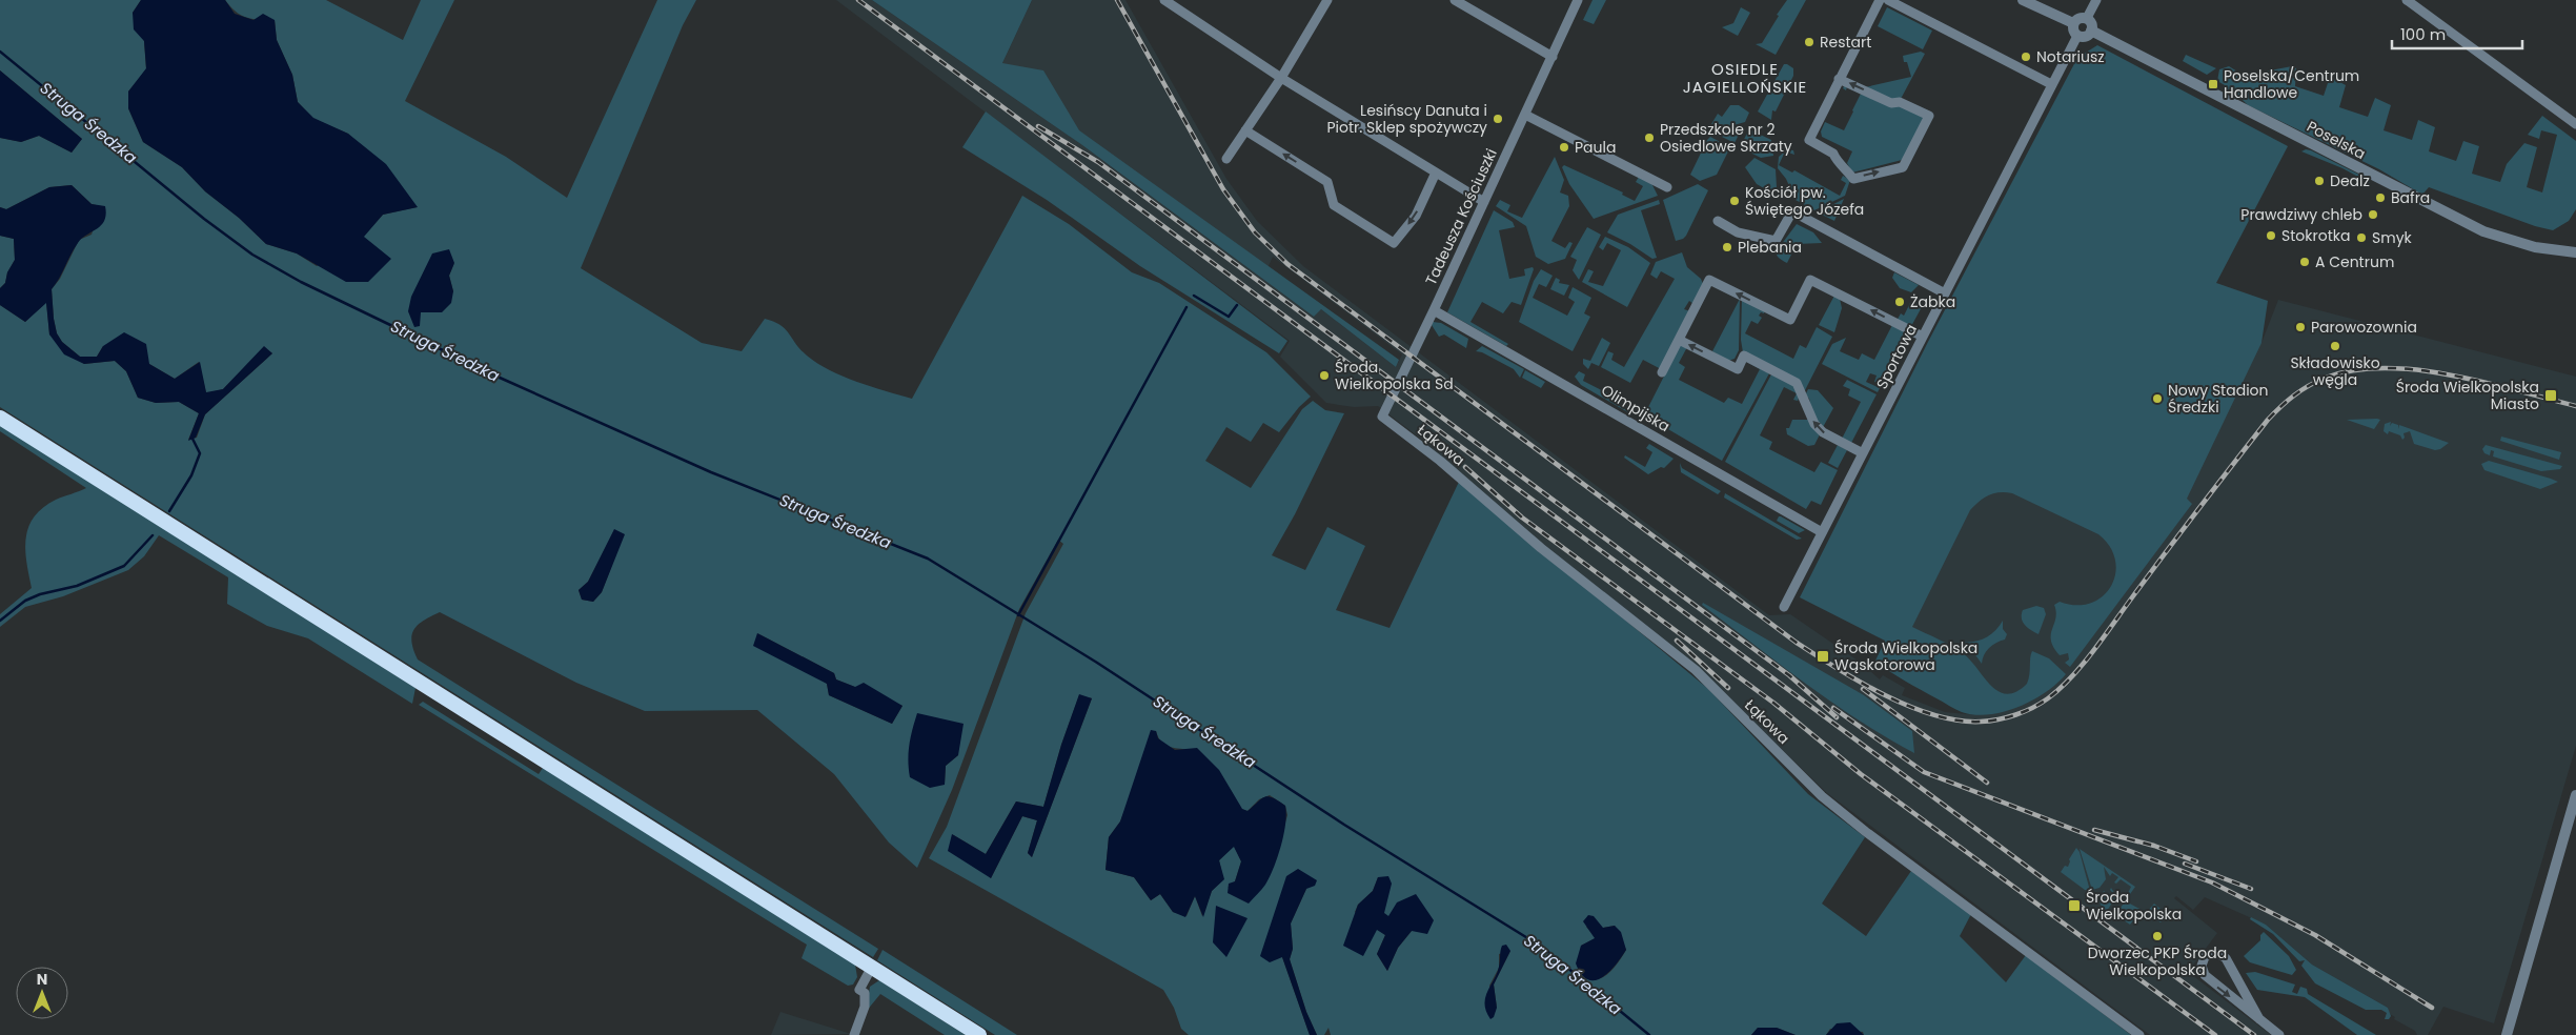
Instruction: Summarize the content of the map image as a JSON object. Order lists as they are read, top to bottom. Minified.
{"streets":{"street":["Poselska","Tadeusza Kościuszki","Sportowa","Olimpijska","Łąkowa"]},"crossings":[["Poselska","Sportowa"],["Tadeusza Kościuszki","Olimpijska"],["Tadeusza Kościuszki","Łąkowa"],["Sportowa","Olimpijska"]],"districts":["OSIEDLE JAGIELLOŃSKIE"],"water":["Struga Średzka"],"places":{"other":["Restart","Notariusz","Lesińscy Danuta i Piotr. Sklep spożywczy","Przedszkole nr 2 Osiedlowe Skrzaty","Paula","Dealz","Bafra","Kościół pw. Świętego Józefa","Prawdziwy chleb","Stokrotka","Smyk","Plebania","A Centrum","Żabka","Parowozownia","Składowisko węgla","Środa Wielkopolska Sd","Nowy Stadion Średzki","Dworzec PKP Środa Wielkopolska"],"transit":["Poselska/Centrum Handlowe","Środa Wielkopolska Miasto","Środa Wielkopolska Wąskotorowa","Środa Wielkopolska"]},"scale_bar":"100 m","north":"top"}
